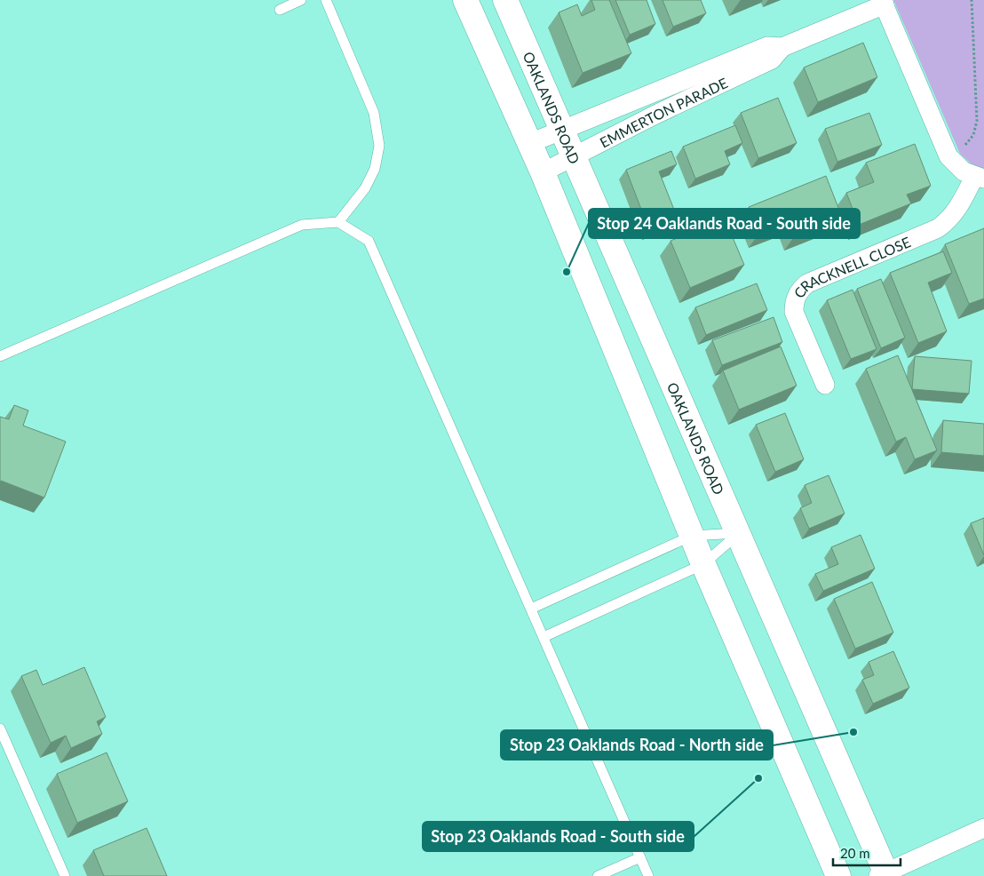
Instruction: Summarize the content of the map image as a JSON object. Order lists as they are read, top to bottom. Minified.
{"streets":{"main road":["OAKLANDS ROAD"],"street":["EMMERTON PARADE","CRACKNELL CLOSE"]},"crossings":[["OAKLANDS ROAD","EMMERTON PARADE"]],"places":["Stop 24 Oaklands Road - South side","Stop 23 Oaklands Road - North side","Stop 23 Oaklands Road - South side"],"scale_bar":"20 m"}
